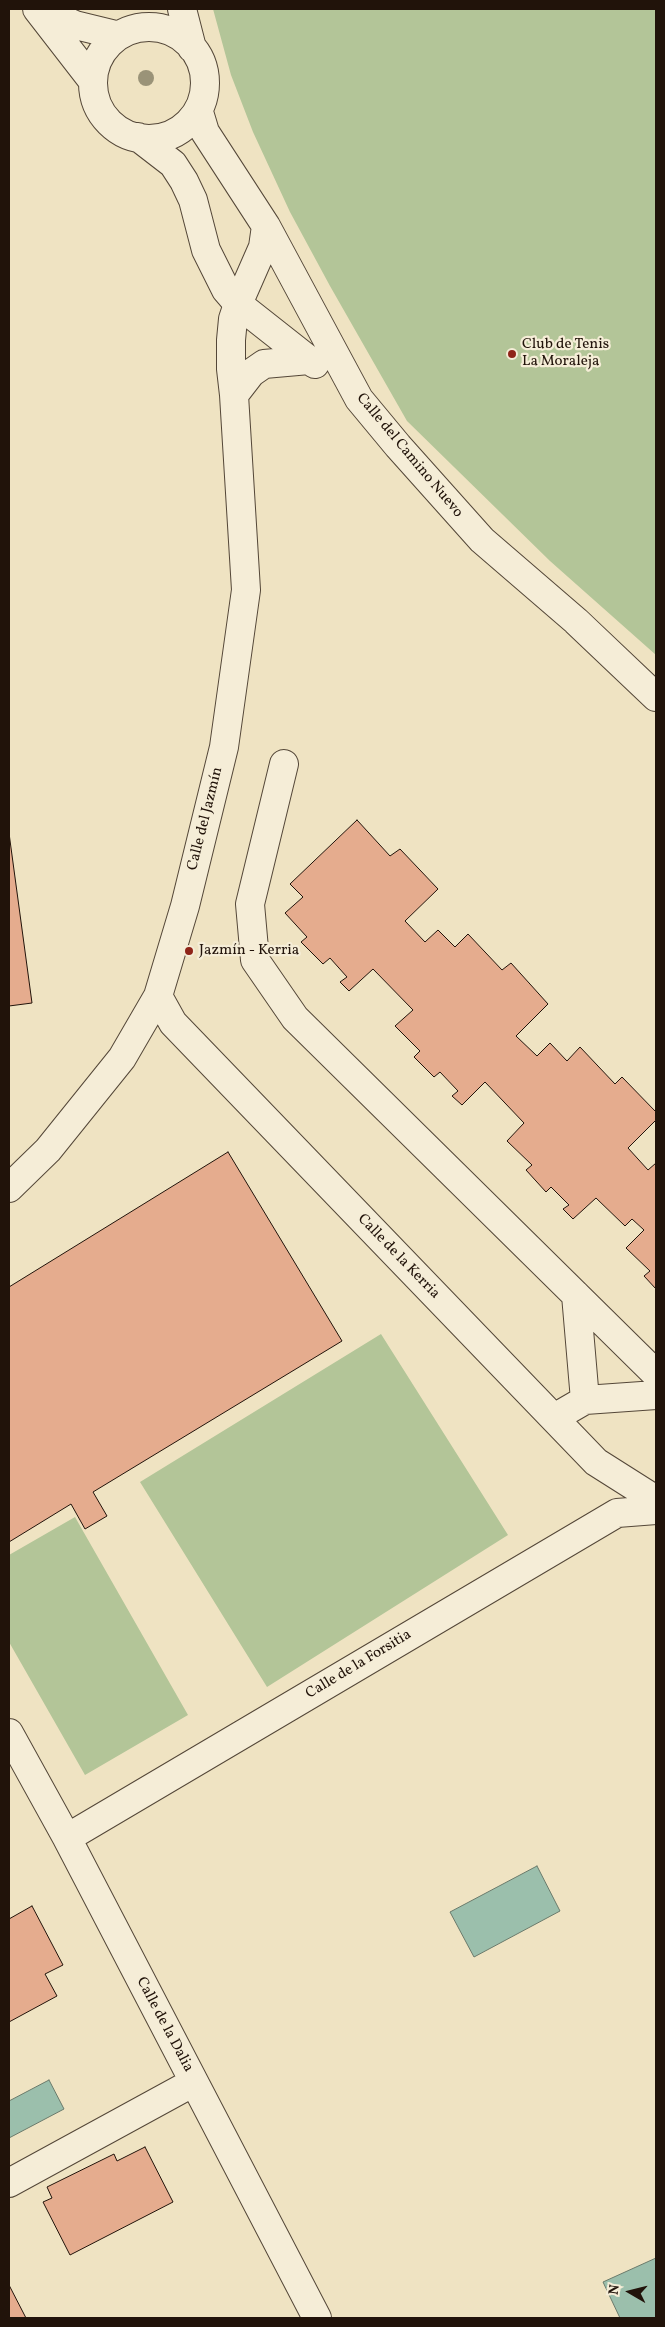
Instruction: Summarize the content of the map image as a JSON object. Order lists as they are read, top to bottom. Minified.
{"streets":{"street":["Calle del Camino Nuevo","Calle del Jazmín","Calle de la Kerria","Calle de la Forsitia","Calle de la Dalia"]},"crossings":[["Calle del Camino Nuevo","Calle del Jazmín"],["Calle del Jazmín","Calle de la Kerria"],["Calle de la Forsitia","Calle de la Dalia"]],"places":["Club de Tenis La Moraleja","Jazmín - Kerria"],"north":"left"}
